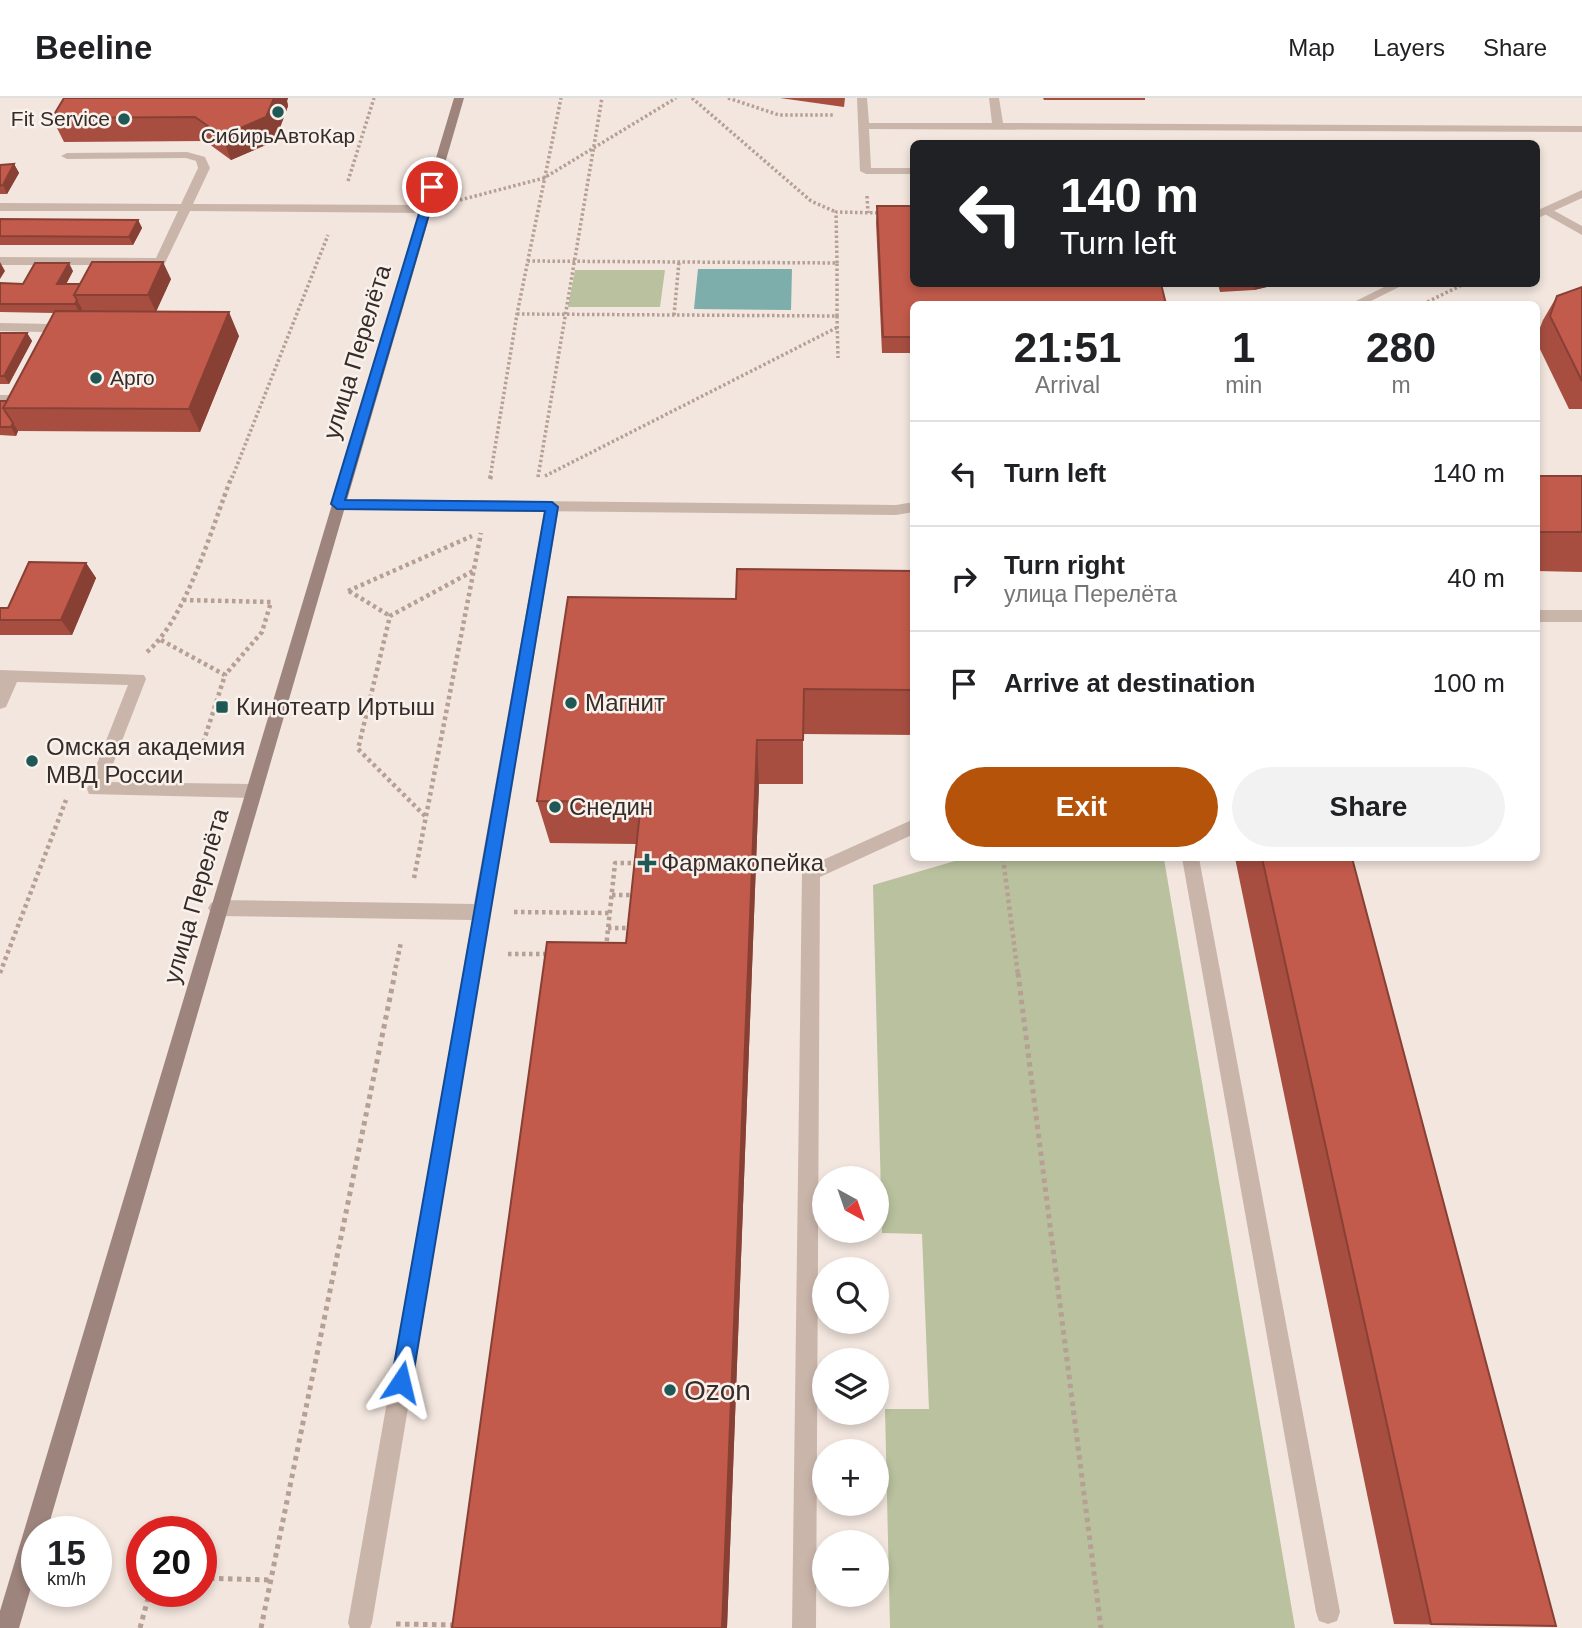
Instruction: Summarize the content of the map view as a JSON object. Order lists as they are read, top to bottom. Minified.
{"streets":{"main road":["улица Перелёта"]},"places":{"other":["СибирьАвтоКар","Fit Service","Арго","Магнит","Омская академия МВД России","Снедин","Ozon"],"transit":["Кинотеатр Иртыш"],"health":["Фармакопейка"]},"north":"bottom right","page":{"header":"Beeline","nav":["Map","Layers","Share"],"turn":["140 m","Turn left"],"eta":["21:51","Arrival","1","min","280","m"],"list":[{"name":"Turn left","value":"140 m"},{"name":"Turn right","note":"улица Перелёта","value":"40 m"},{"name":"Arrive at destination","value":"100 m"}],"buttons":["Exit","Share"],"map_buttons":["+","−"],"speed":"15 km/h","limit":"20"}}
